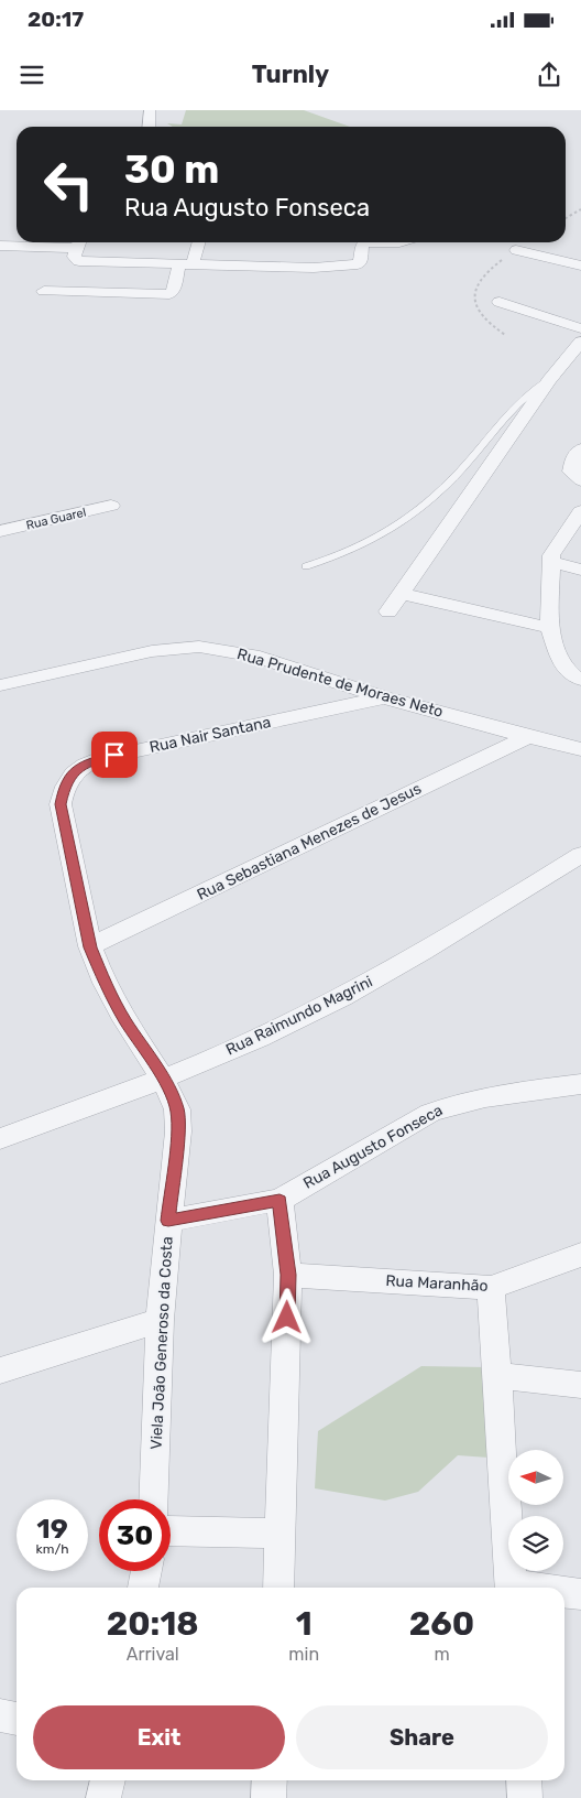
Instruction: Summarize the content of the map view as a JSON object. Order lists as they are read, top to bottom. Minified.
{"streets":{"street":["Rua Guarel","Rua Prudente de Moraes Neto","Rua Nair Santana","Rua Sebastiana Menezes de Jesus","Rua Raimundo Magrini","Rua Augusto Fonseca","Rua Maranhão","Viela João Generoso da Costa"]},"crossings":[["Rua Prudente de Moraes Neto","Rua Nair Santana"],["Rua Prudente de Moraes Neto","Rua Sebastiana Menezes de Jesus"],["Rua Nair Santana","Rua Sebastiana Menezes de Jesus"],["Rua Nair Santana","Rua Raimundo Magrini"],["Rua Nair Santana","Viela João Generoso da Costa"],["Rua Raimundo Magrini","Viela João Generoso da Costa"],["Rua Augusto Fonseca","Viela João Generoso da Costa"]],"north":"left","page":{"status":"20:17","header":"Turnly","turn":["30 m","Rua Augusto Fonseca"],"speed":"19 km/h","limit":"30","eta":["20:18","Arrival","1","min","260","m"],"buttons":["Exit","Share"]}}
